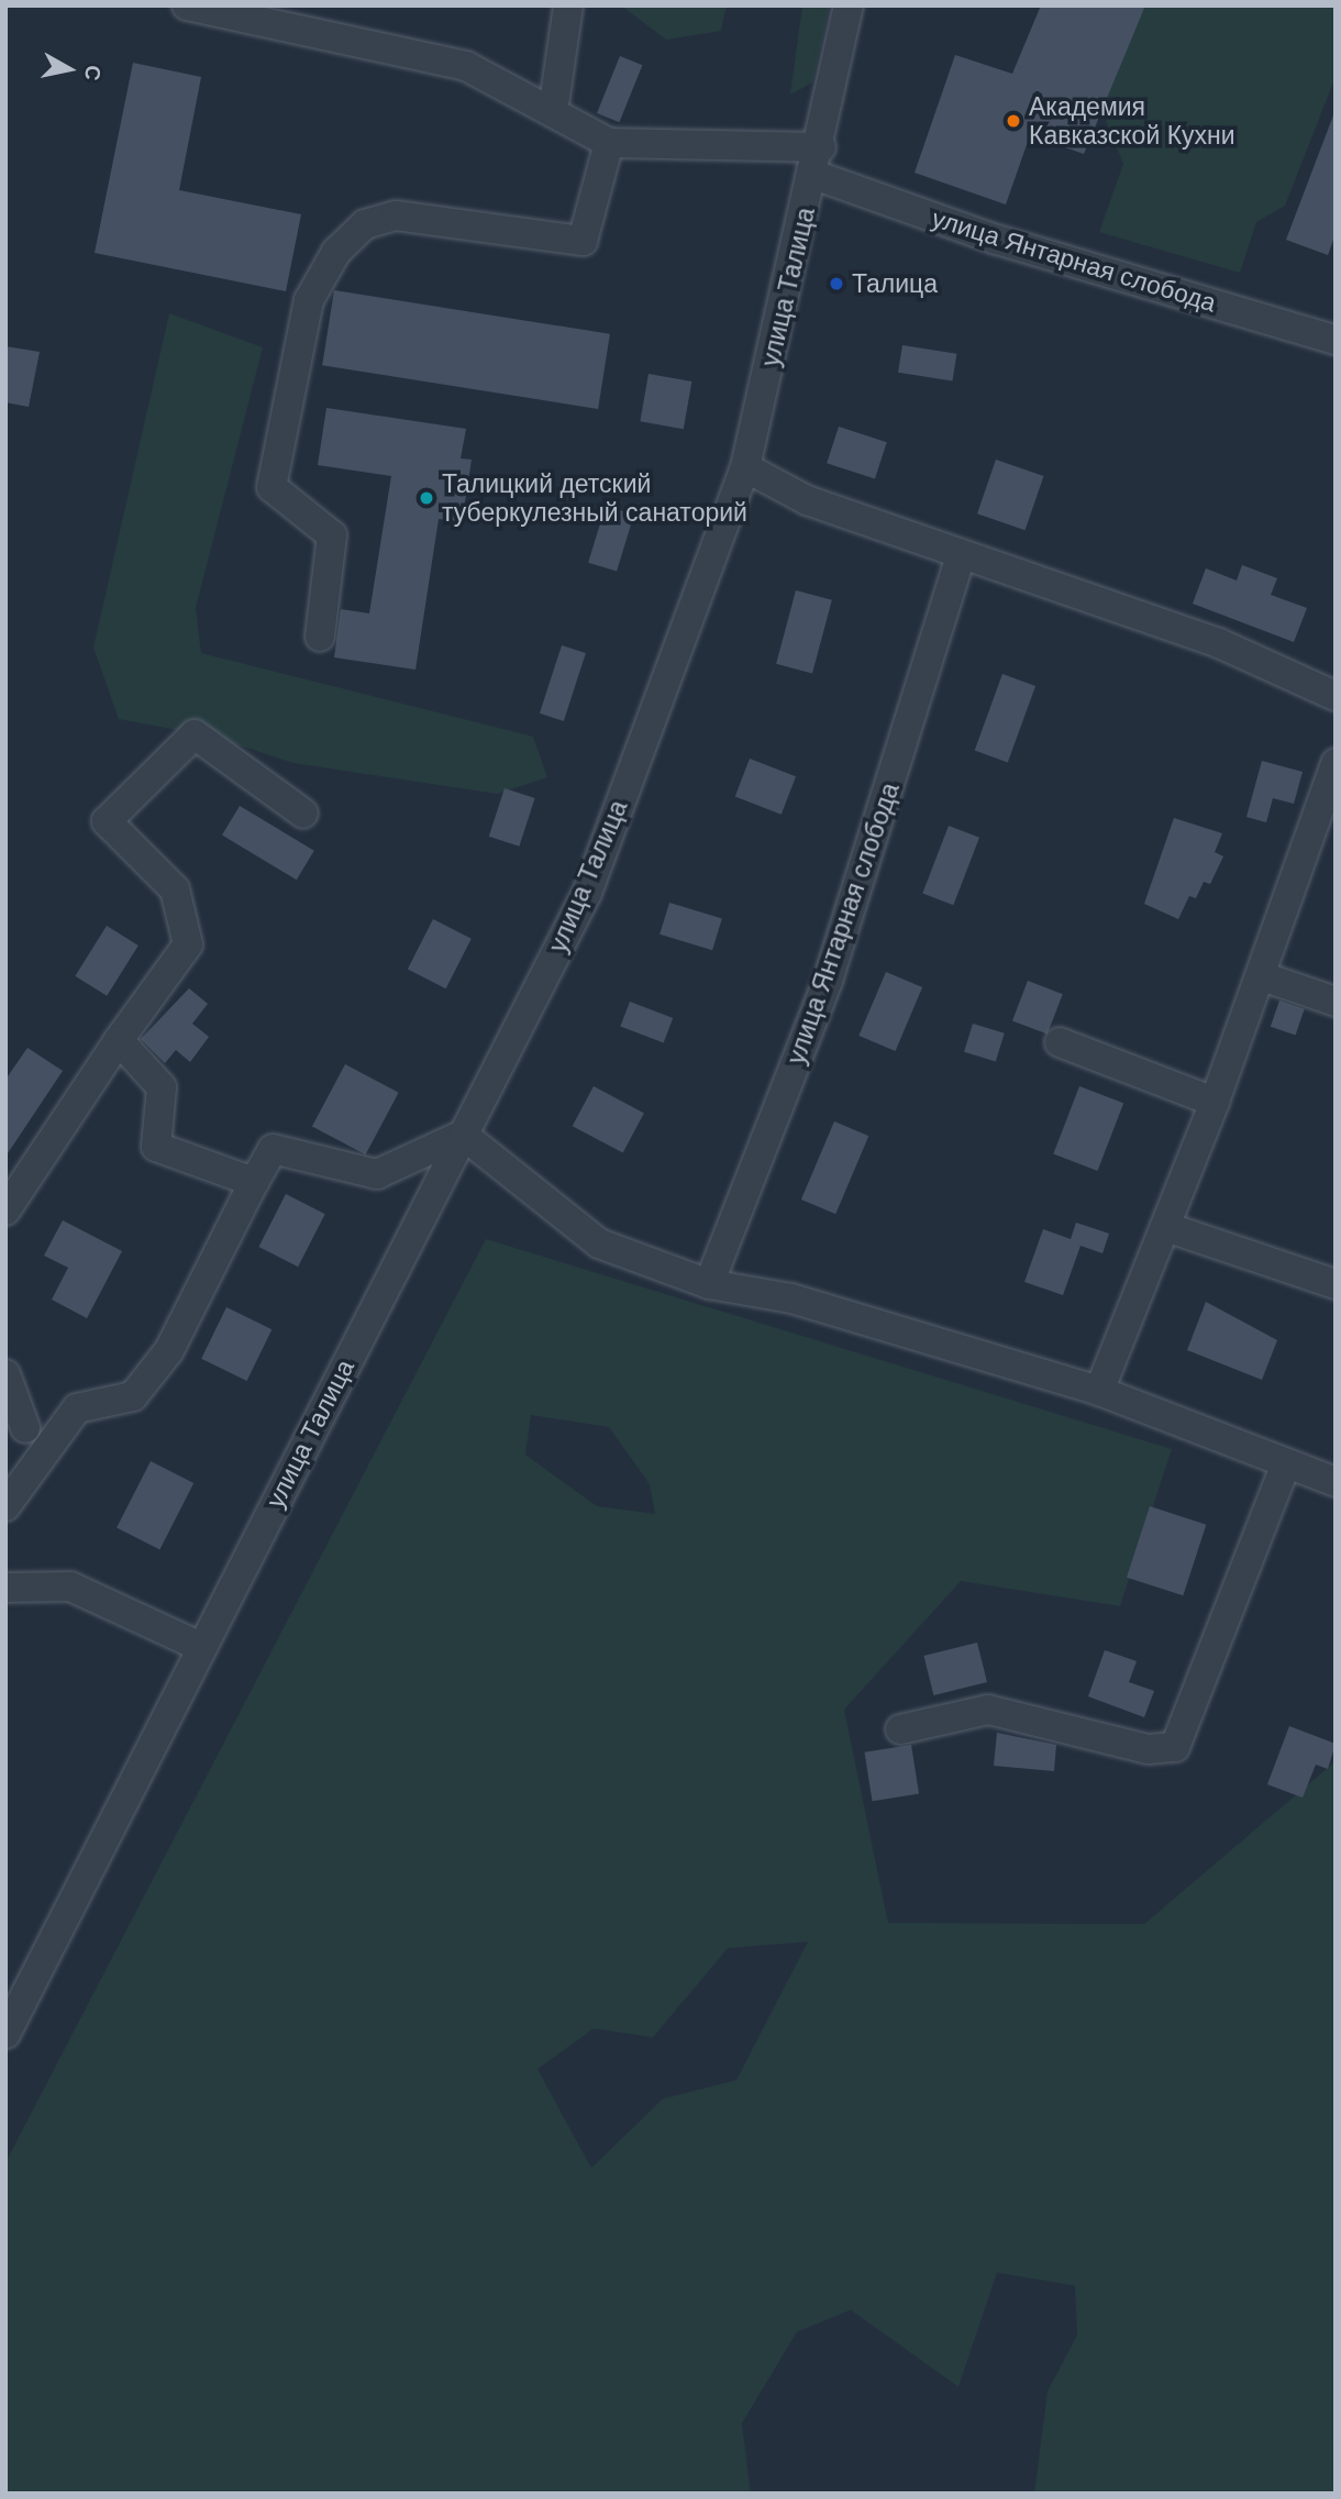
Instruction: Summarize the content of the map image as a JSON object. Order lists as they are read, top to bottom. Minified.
{"streets":{"street":["улица Янтарная слобода","улица Талица"]},"crossings":[["улица Янтарная слобода","улица Талица"]],"places":["Академия Кавказской Кухни","Талица","Талицкий детский туберкулезный санаторий"],"north":"right"}
